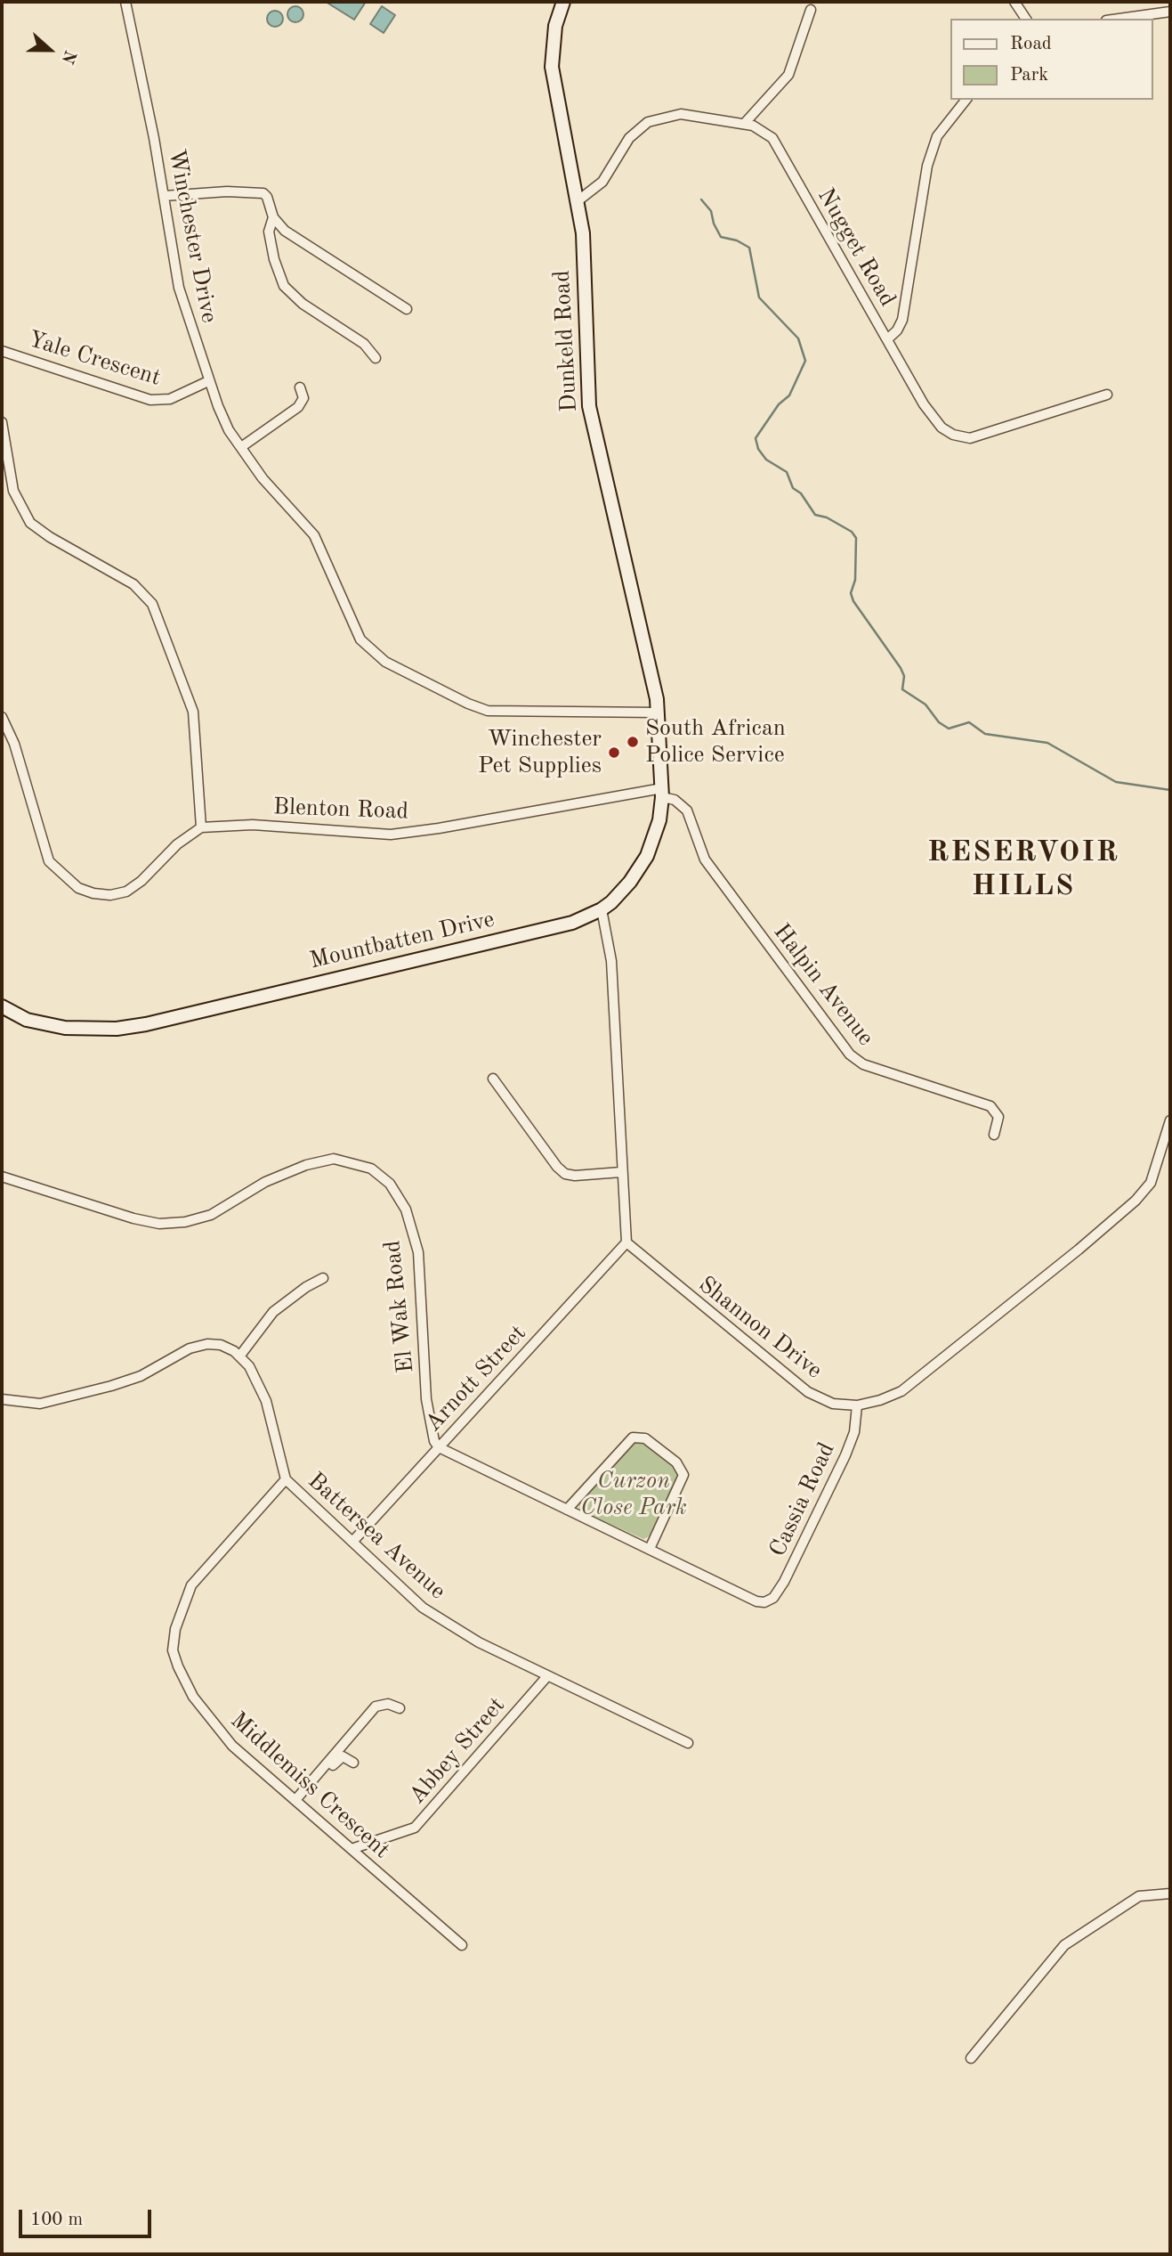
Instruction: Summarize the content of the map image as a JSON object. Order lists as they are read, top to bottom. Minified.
{"streets":{"main road":["Dunkeld Road","Mountbatten Drive"],"street":["Winchester Drive","Nugget Road","Yale Crescent","Blenton Road","Halpin Avenue","El Wak Road","Shannon Drive","Arnott Street","Cassia Road","Battersea Avenue","Abbey Street","Middlemiss Crescent"]},"crossings":[["Winchester Drive","Dunkeld Road"],["Winchester Drive","Yale Crescent"],["Winchester Drive","Mountbatten Drive"],["Nugget Road","Dunkeld Road"],["Dunkeld Road","Mountbatten Drive"],["Blenton Road","Mountbatten Drive"],["Blenton Road","Halpin Avenue"],["Mountbatten Drive","Halpin Avenue"],["El Wak Road","Arnott Street"],["Shannon Drive","Arnott Street"],["Shannon Drive","Cassia Road"],["Arnott Street","Battersea Avenue"],["Battersea Avenue","Abbey Street"],["Battersea Avenue","Middlemiss Crescent"],["Abbey Street","Middlemiss Crescent"]],"districts":["RESERVOIR HILLS"],"parks":["Curzon Close Park"],"places":["South African Police Service","Winchester Pet Supplies"],"legend":["Road","Park"],"scale_bar":"100 m","north":"right"}
